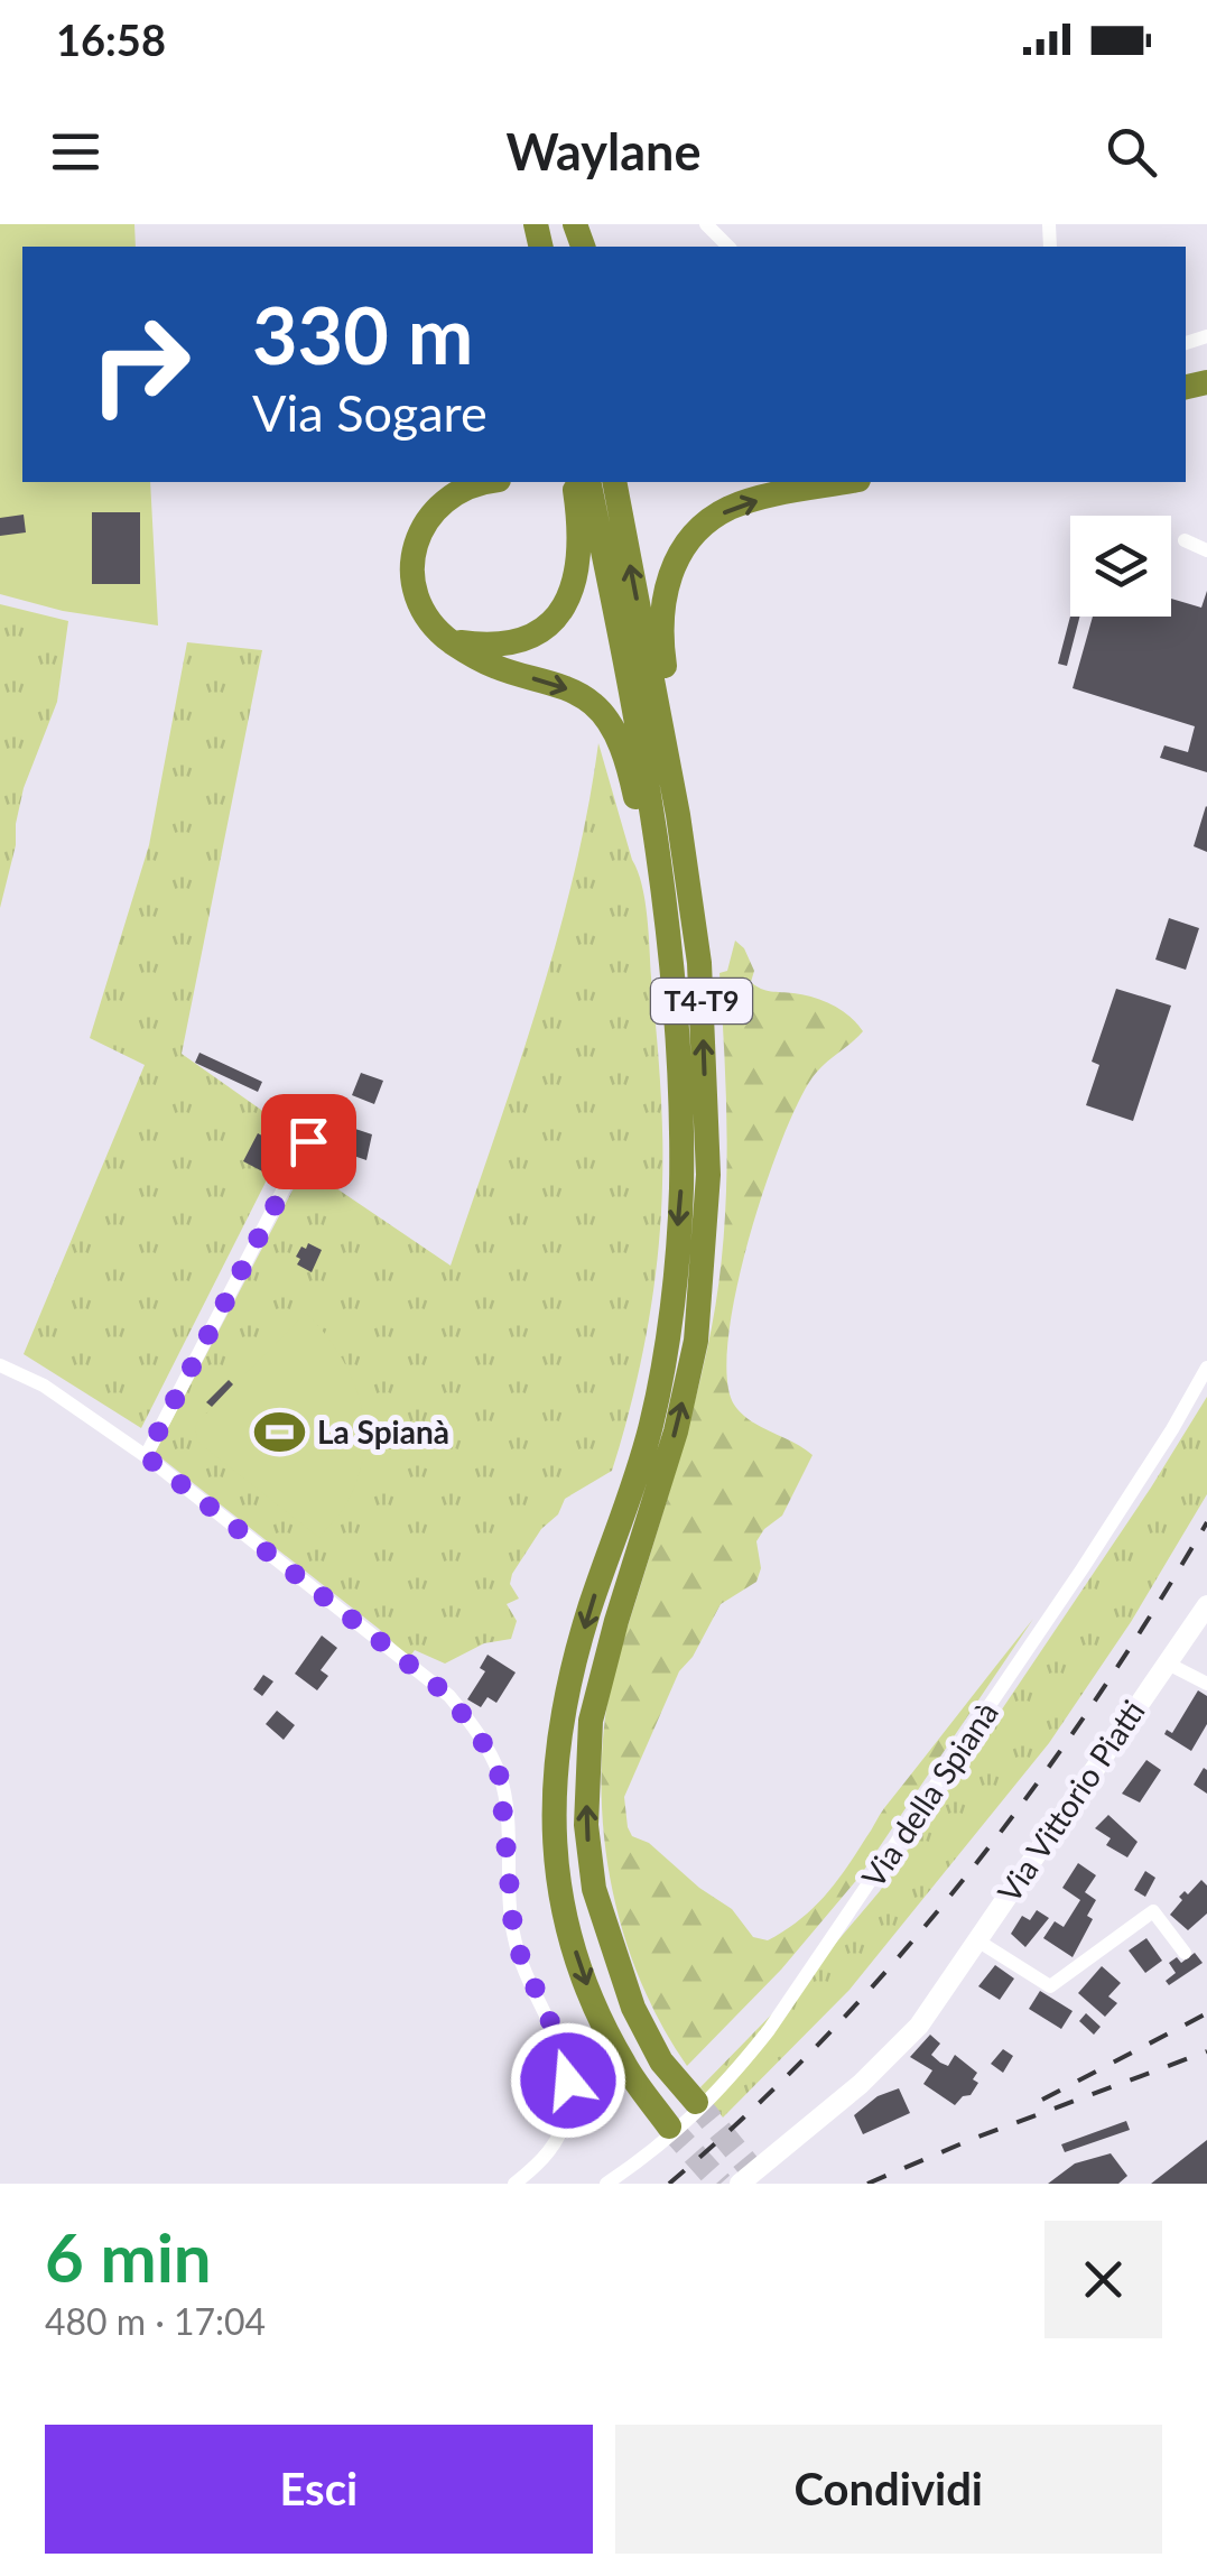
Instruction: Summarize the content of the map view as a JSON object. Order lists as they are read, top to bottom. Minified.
{"streets":{"highway":["T4-T9"],"street":["Via della Spianà","Via Vittorio Piatti"]},"places":{"sports":["La Spianà"]},"page":{"status":"16:58","header":"Waylane","turn":["330 m","Via Sogare"],"heading":["6 min","480 m · 17:04"],"buttons":["Esci","Condividi"]}}
